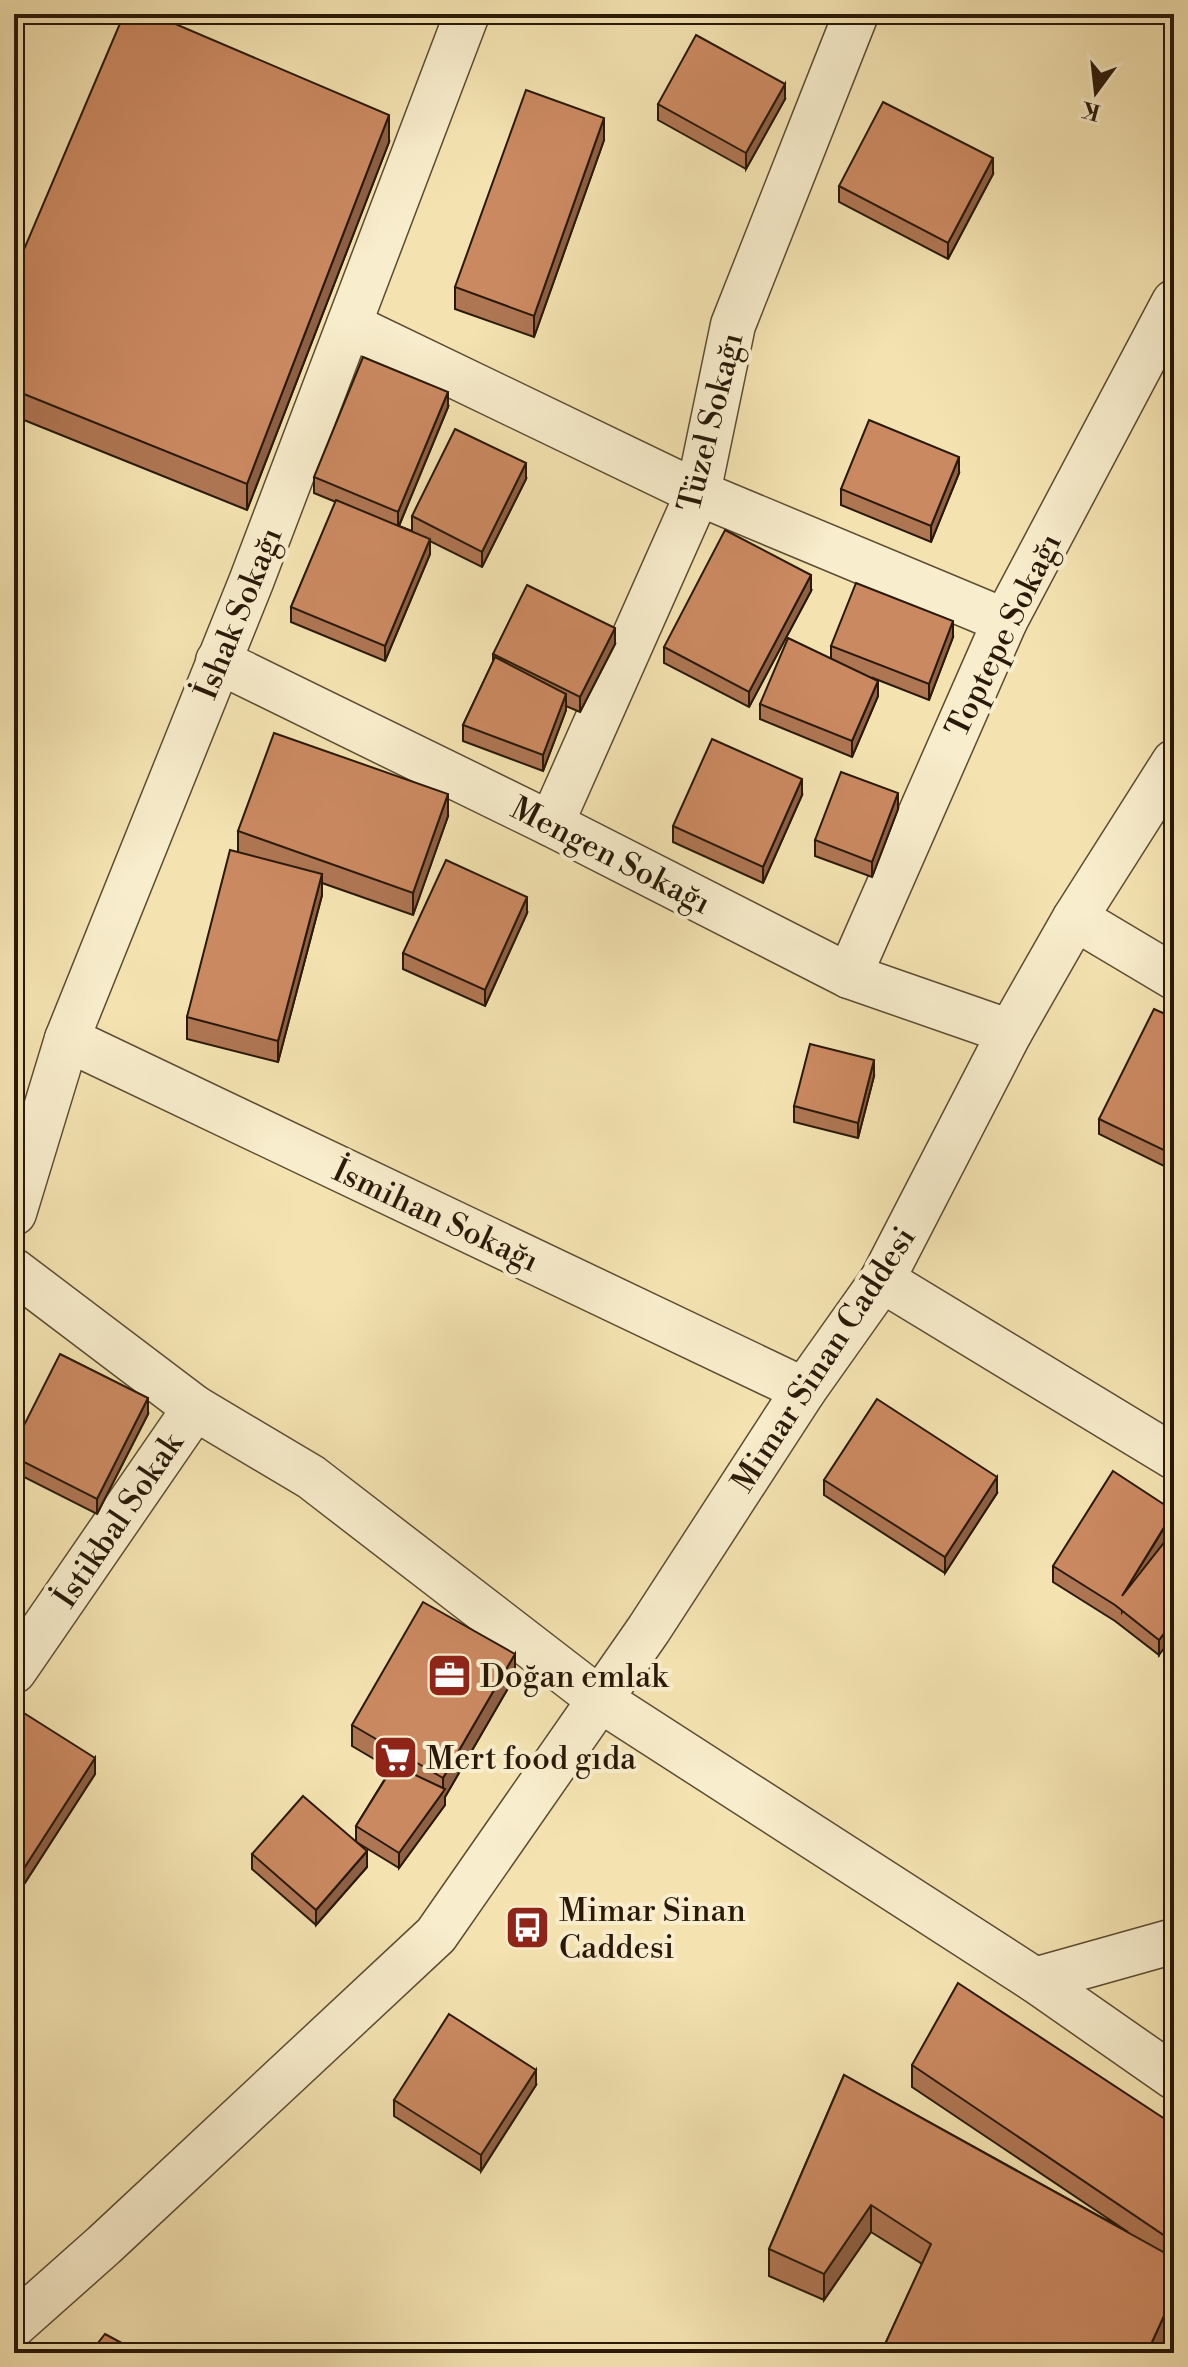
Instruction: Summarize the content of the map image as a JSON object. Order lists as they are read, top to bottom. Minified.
{"streets":{"street":["Tüzel Sokağı","İshak Sokağı","Toptepe Sokağı","Mengen Sokağı","İsmihan Sokağı","Mimar Sinan Caddesi","İstikbal Sokak"]},"crossings":[["Tüzel Sokağı","Mengen Sokağı"],["İshak Sokağı","Mengen Sokağı"],["İshak Sokağı","İsmihan Sokağı"],["Toptepe Sokağı","Mengen Sokağı"],["Mengen Sokağı","Mimar Sinan Caddesi"],["İsmihan Sokağı","Mimar Sinan Caddesi"]],"places":{"office":["Doğan emlak"],"supermarket":["Mert food gıda"],"bus stop":["Mimar Sinan Caddesi"]},"north":"bottom"}
